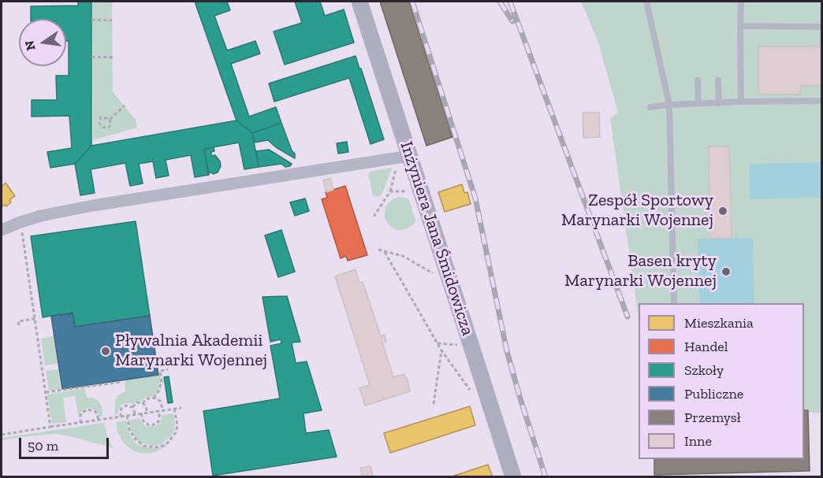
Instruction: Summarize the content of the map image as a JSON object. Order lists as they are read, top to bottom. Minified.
{"streets":{"street":["Inżyniera Jana Śmidowicza"]},"places":["Zespół Sportowy Marynarki Wojennej","Basen kryty Marynarki Wojennej","Pływalnia Akademii Marynarki Wojennej"],"legend":["Mieszkania","Handel","Szkoły","Publiczne","Przemysł","Inne"],"scale_bar":"50 m","north":"left"}
